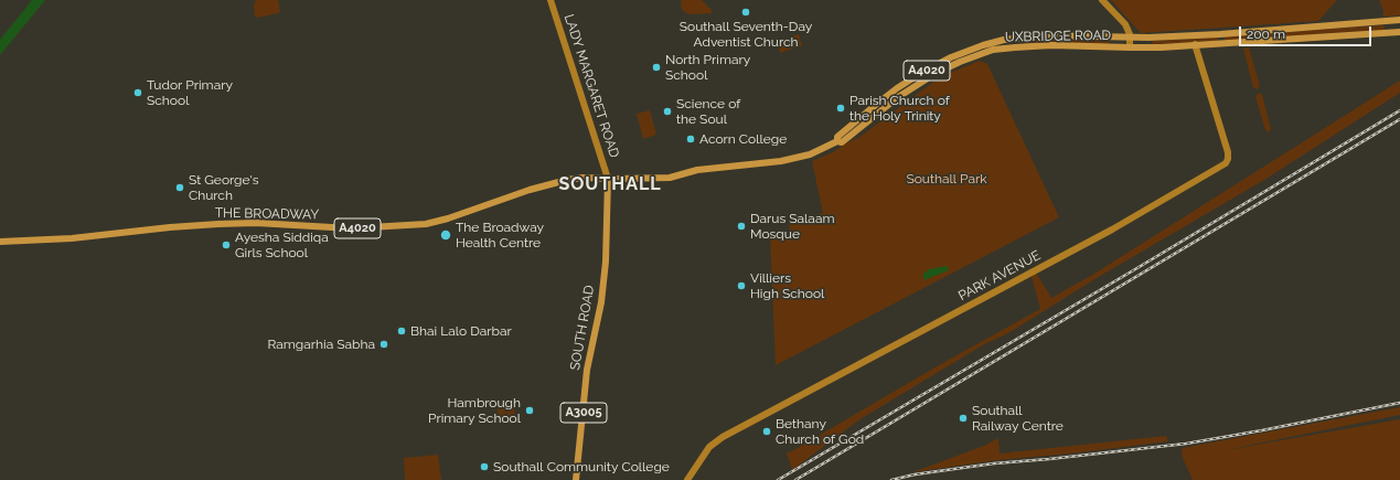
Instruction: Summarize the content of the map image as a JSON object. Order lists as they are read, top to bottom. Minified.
{"streets":{"main road":["UXBRIDGE ROAD","A4020","THE BROADWAY","SOUTH ROAD","A3005"],"street":["LADY MARGARET ROAD","PARK AVENUE"]},"crossings":[["UXBRIDGE ROAD","A4020"],["UXBRIDGE ROAD","PARK AVENUE"],["A4020","LADY MARGARET ROAD"],["A4020","THE BROADWAY"],["A4020","SOUTH ROAD"],["LADY MARGARET ROAD","THE BROADWAY"],["LADY MARGARET ROAD","SOUTH ROAD"],["THE BROADWAY","SOUTH ROAD"]],"districts":["SOUTHALL"],"parks":["Southall Park"],"places":["Southall Seventh-Day Adventist Church","North Primary School","Tudor Primary School","Parish Church of the Holy Trinity","Science of the Soul","Acorn College","St George's Church","Darus Salaam Mosque","The Broadway Health Centre","Ayesha Siddiqa Girls School","Villiers High School","Bhai Lalo Darbar","Ramgarhia Sabha","Hambrough Primary School","Southall Railway Centre","Bethany Church of God","Southall Community College"],"scale_bar":"200 m"}
